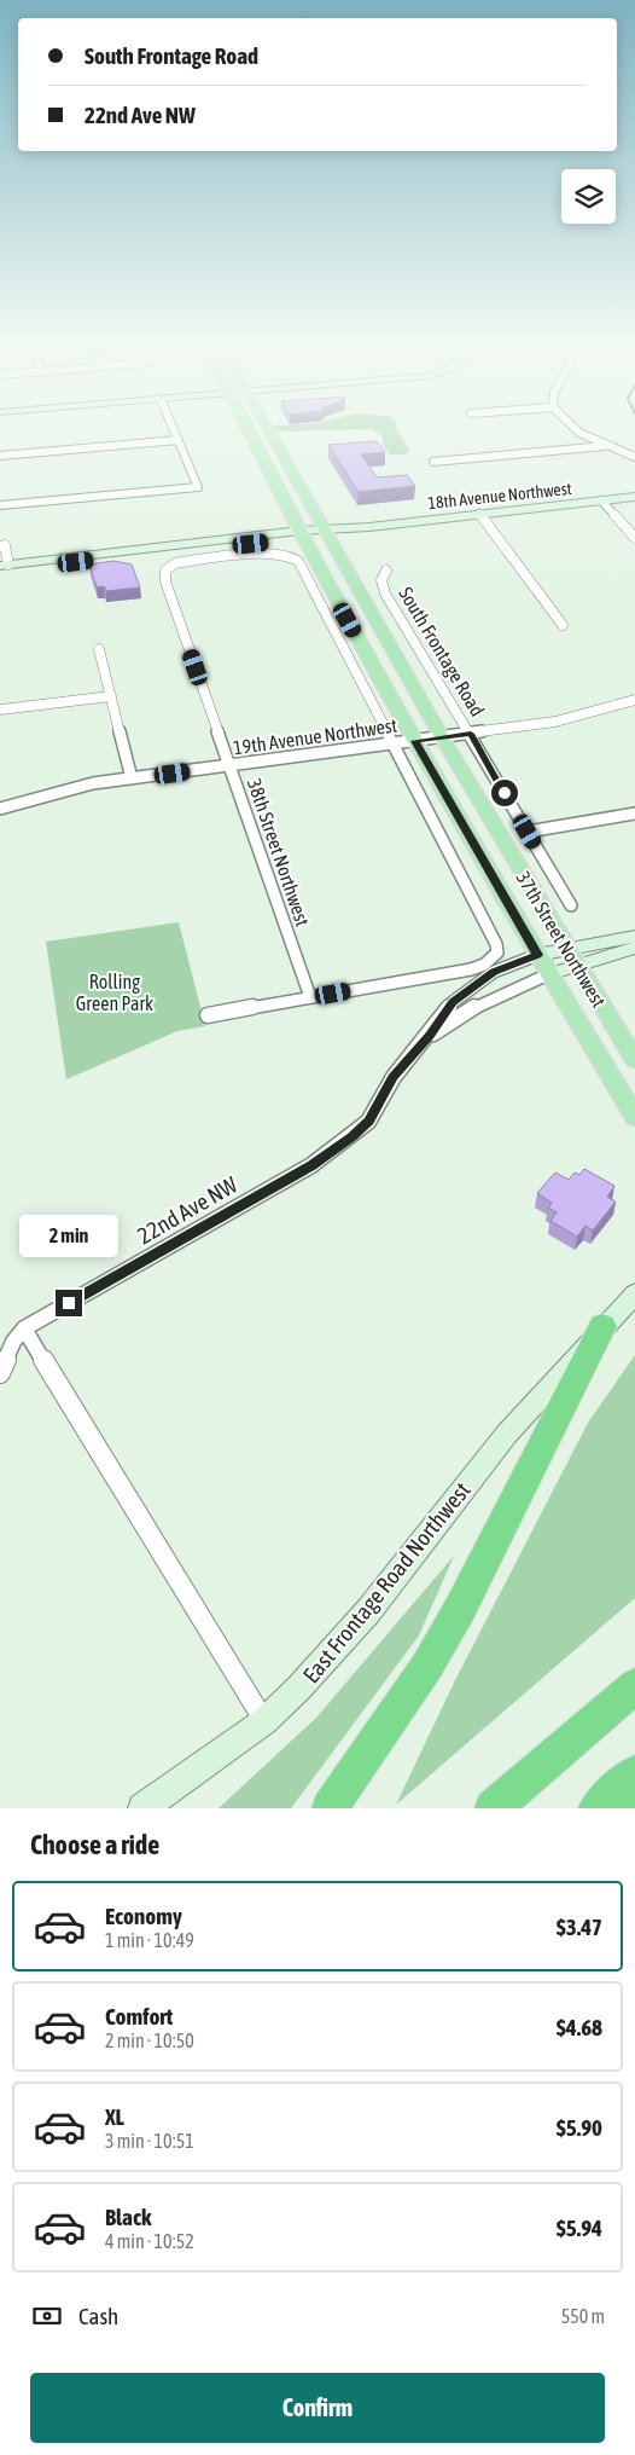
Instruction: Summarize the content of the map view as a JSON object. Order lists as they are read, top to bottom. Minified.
{"streets":{"main road":["18th Avenue Northwest","37th Street Northwest","East Frontage Road Northwest"],"street":["South Frontage Road","19th Avenue Northwest","38th Street Northwest","22nd Ave NW"]},"crossings":[["18th Avenue Northwest","37th Street Northwest"],["South Frontage Road","19th Avenue Northwest"],["19th Avenue Northwest","38th Street Northwest"],["19th Avenue Northwest","37th Street Northwest"]],"parks":["Rolling Green Park"],"page":{"banner":["South Frontage Road","22nd Ave NW"],"bubble":"2 min","heading":"Choose a ride","list":[{"name":"Economy","note":"1 min · 10:49","value":"$3.47"},{"name":"Comfort","note":"2 min · 10:50","value":"$4.68"},{"name":"XL","note":"3 min · 10:51","value":"$5.90"},{"name":"Black","note":"4 min · 10:52","value":"$5.94"}],"pay":["Cash","550 m"],"buttons":"Confirm"}}
